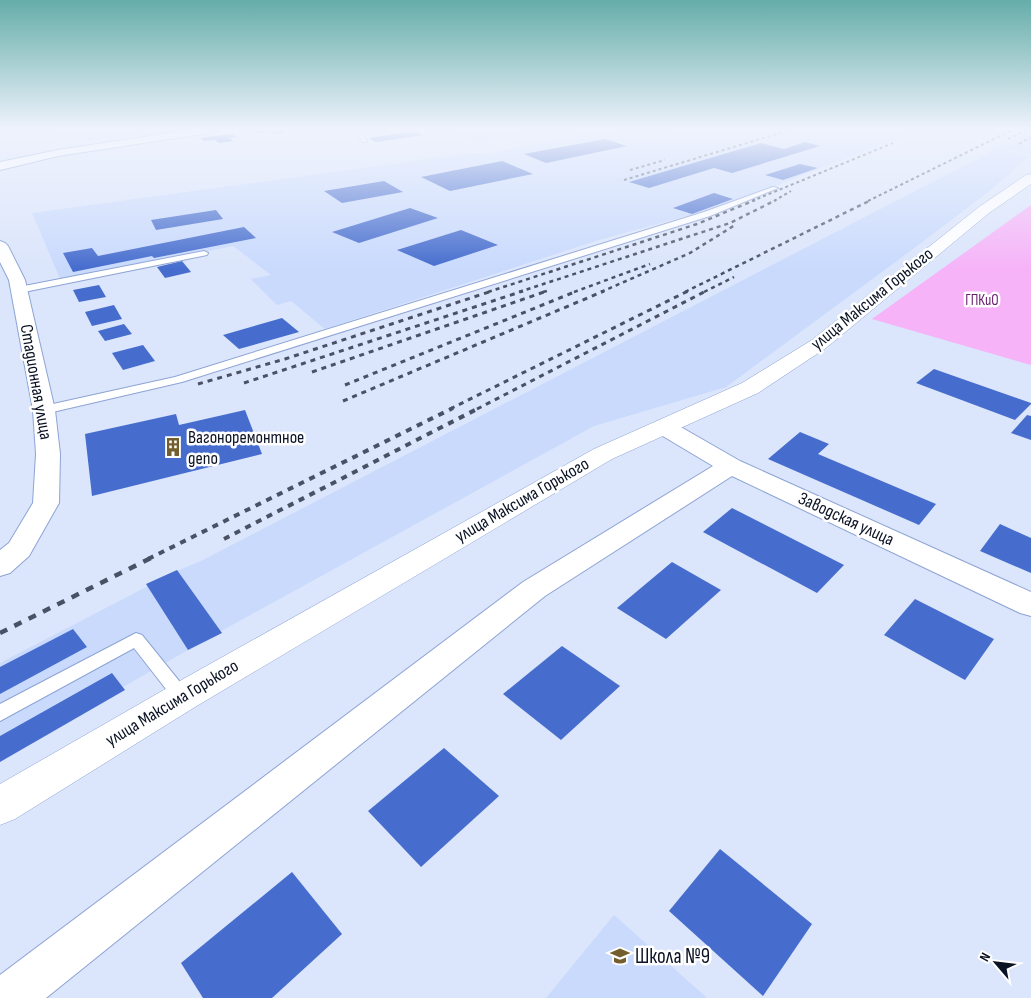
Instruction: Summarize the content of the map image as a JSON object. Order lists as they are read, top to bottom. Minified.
{"streets":{"street":["улица Максима Горького","Стадионная улица","Заводская улица"]},"crossings":[["улица Максима Горького","Заводская улица"]],"parks":["ГПКиО"],"places":{"building":["Вагоноремонтное депо"],"school or university":["Школа №9"]},"north":"top left"}
